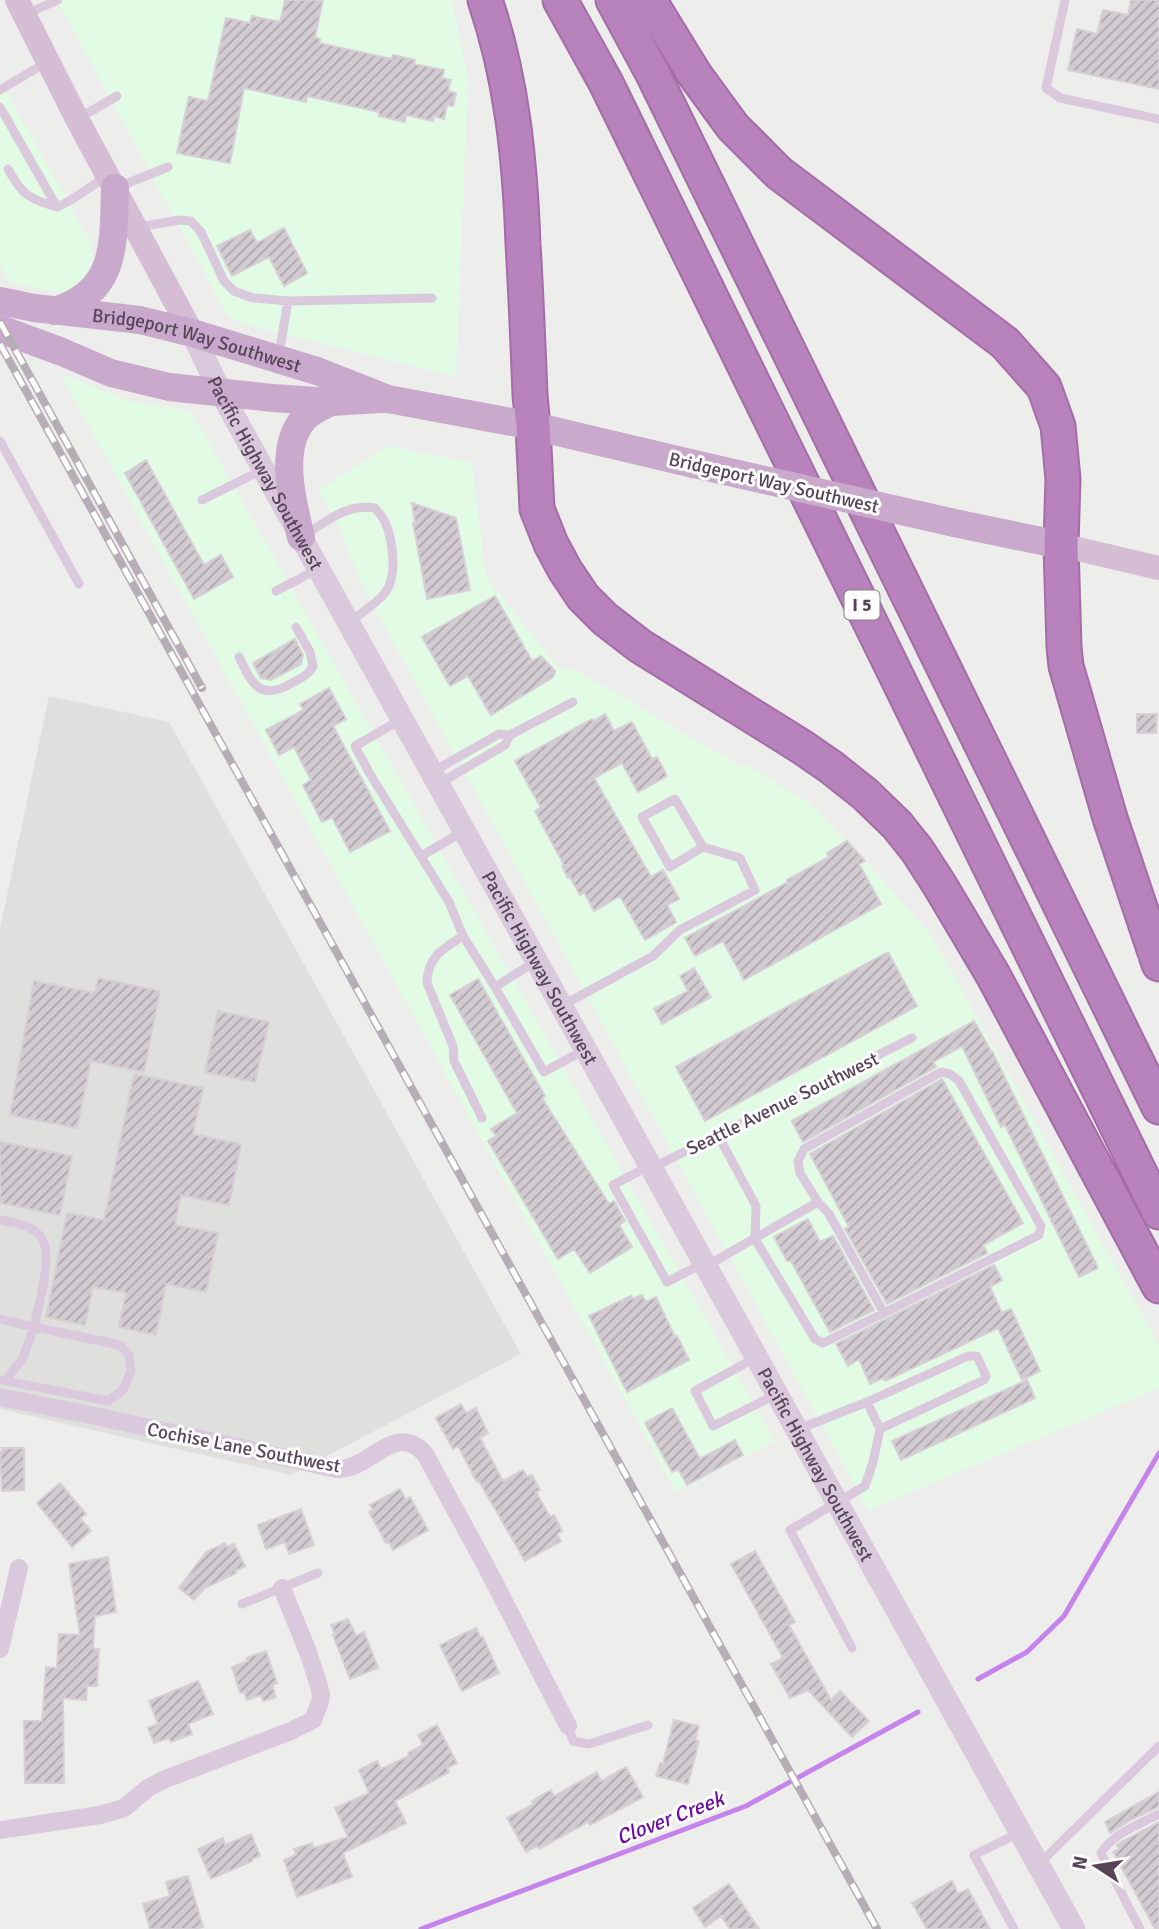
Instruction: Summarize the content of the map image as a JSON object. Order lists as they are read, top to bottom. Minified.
{"streets":{"highway":["I 5"],"main road":["Bridgeport Way Southwest","Pacific Highway Southwest"],"street":["Cochise Lane Southwest"],"lane":["Seattle Avenue Southwest"]},"crossings":[["Bridgeport Way Southwest","Pacific Highway Southwest"],["Pacific Highway Southwest","Seattle Avenue Southwest"]],"water":["Clover Creek"],"north":"left"}
